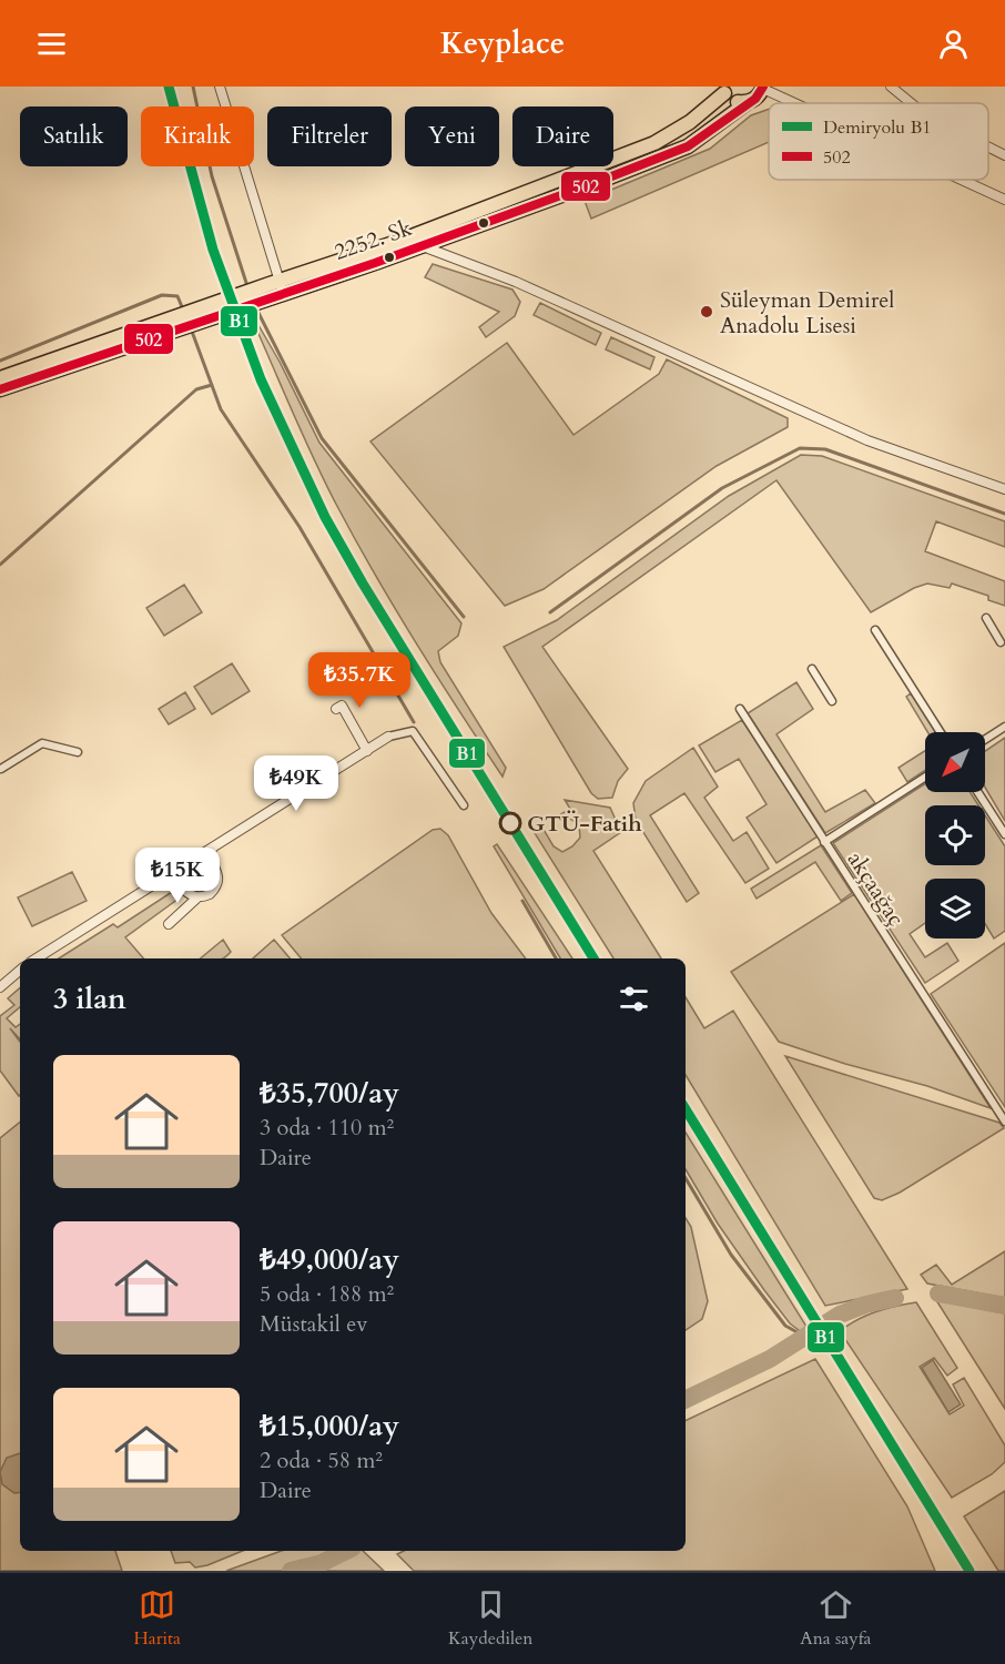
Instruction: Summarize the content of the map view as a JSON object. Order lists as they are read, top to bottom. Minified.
{"streets":{"main road":["2252. Sk"],"street":["akçaağaç"]},"places":["Süleyman Demirel Anadolu Lisesi","GTÜ-Fatih"],"lines":["rail line B1","transit line 502"],"legend":["Demiryolu B1","502"],"north":"bottom left","page":{"header":"Keyplace","chip":["Satılık","Kiralık","Filtreler","Yeni","Daire"],"price":["₺35.7K","₺49K","₺15K"],"heading":"3 ilan","list":[{"name":"₺35,700/ay","note":"3 oda · 110 m² · Daire"},{"name":"₺49,000/ay","note":"5 oda · 188 m² · Müstakil ev"},{"name":"₺15,000/ay","note":"2 oda · 58 m² · Daire"}],"tabs":["Harita","Kaydedilen","Ana sayfa"]}}
